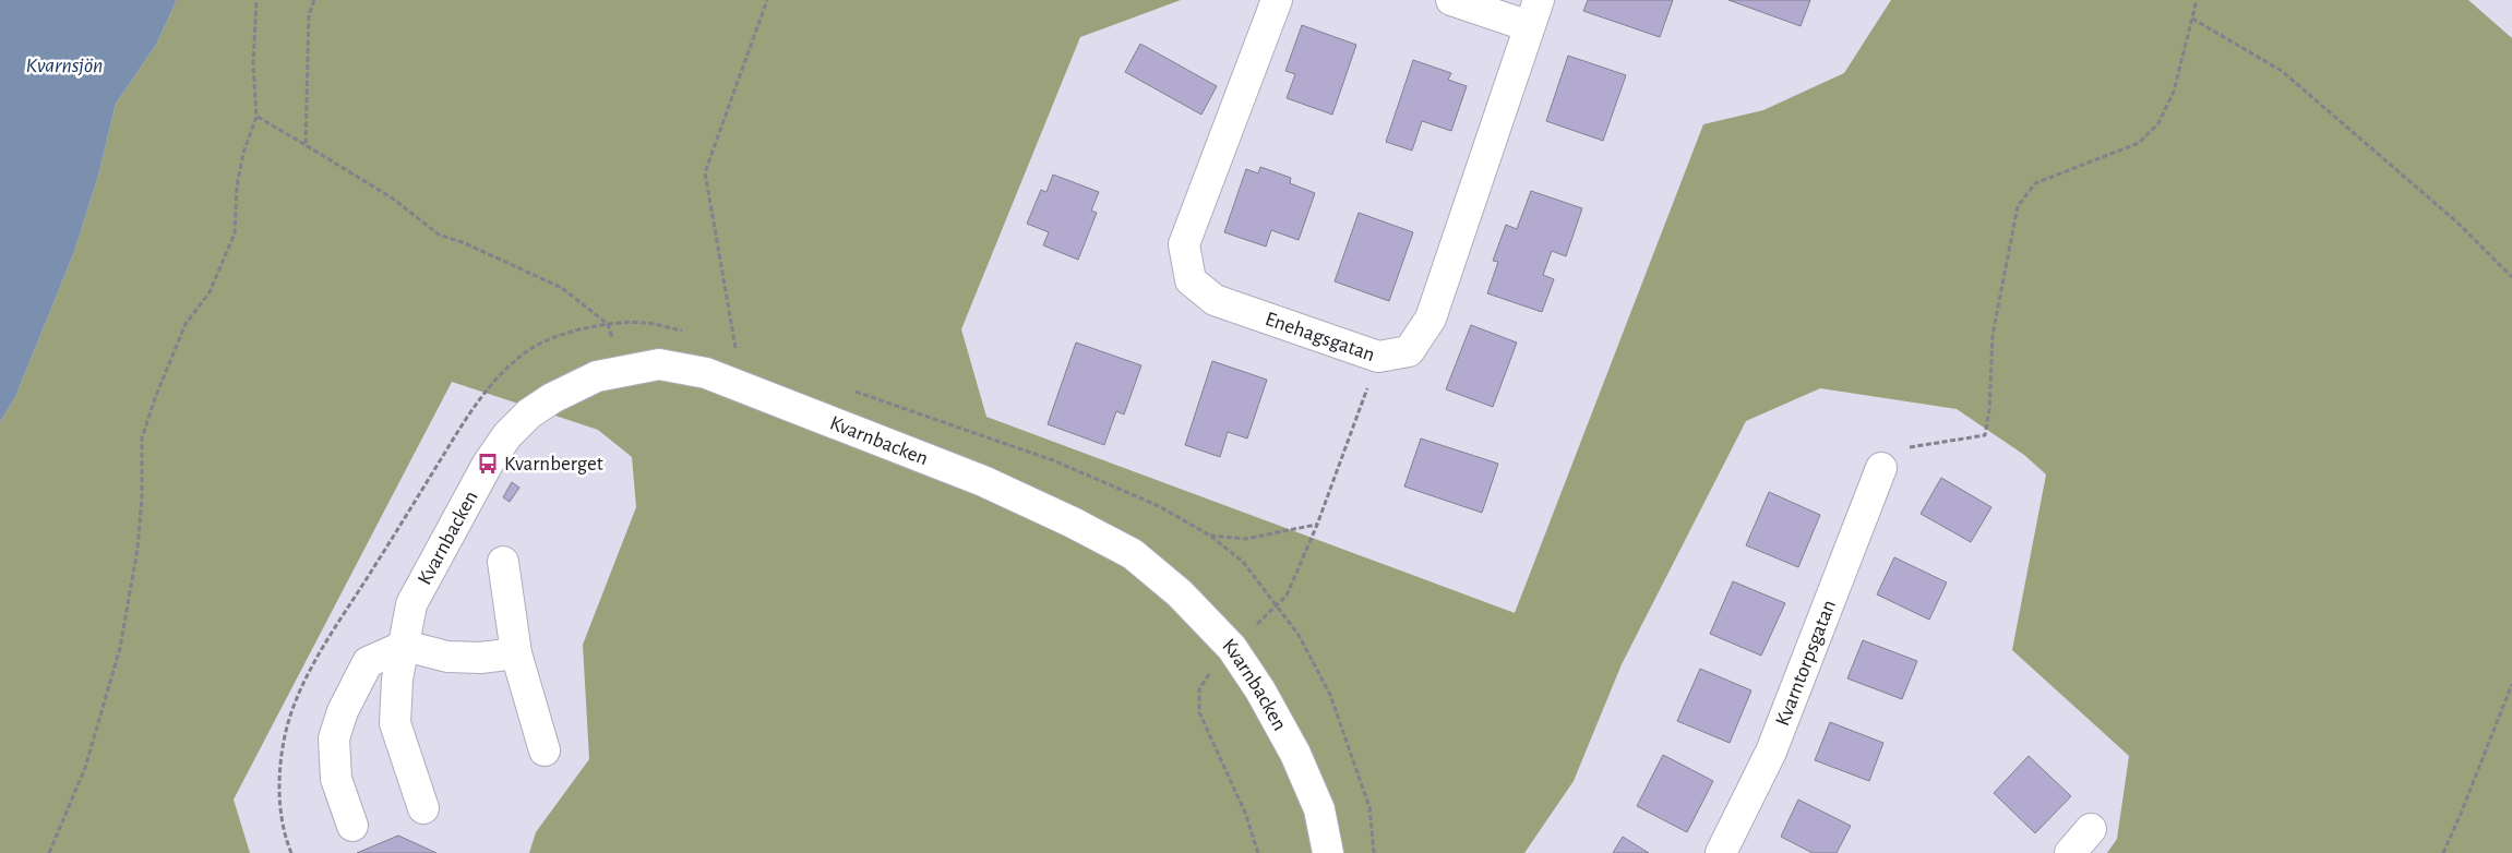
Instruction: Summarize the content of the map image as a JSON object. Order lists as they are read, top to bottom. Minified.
{"streets":{"street":["Enehagsgatan","Kvarnbacken","Kvarntorpsgatan"]},"water":["Kvarnsjön"],"places":{"bus stop":["Kvarnberget"]}}
